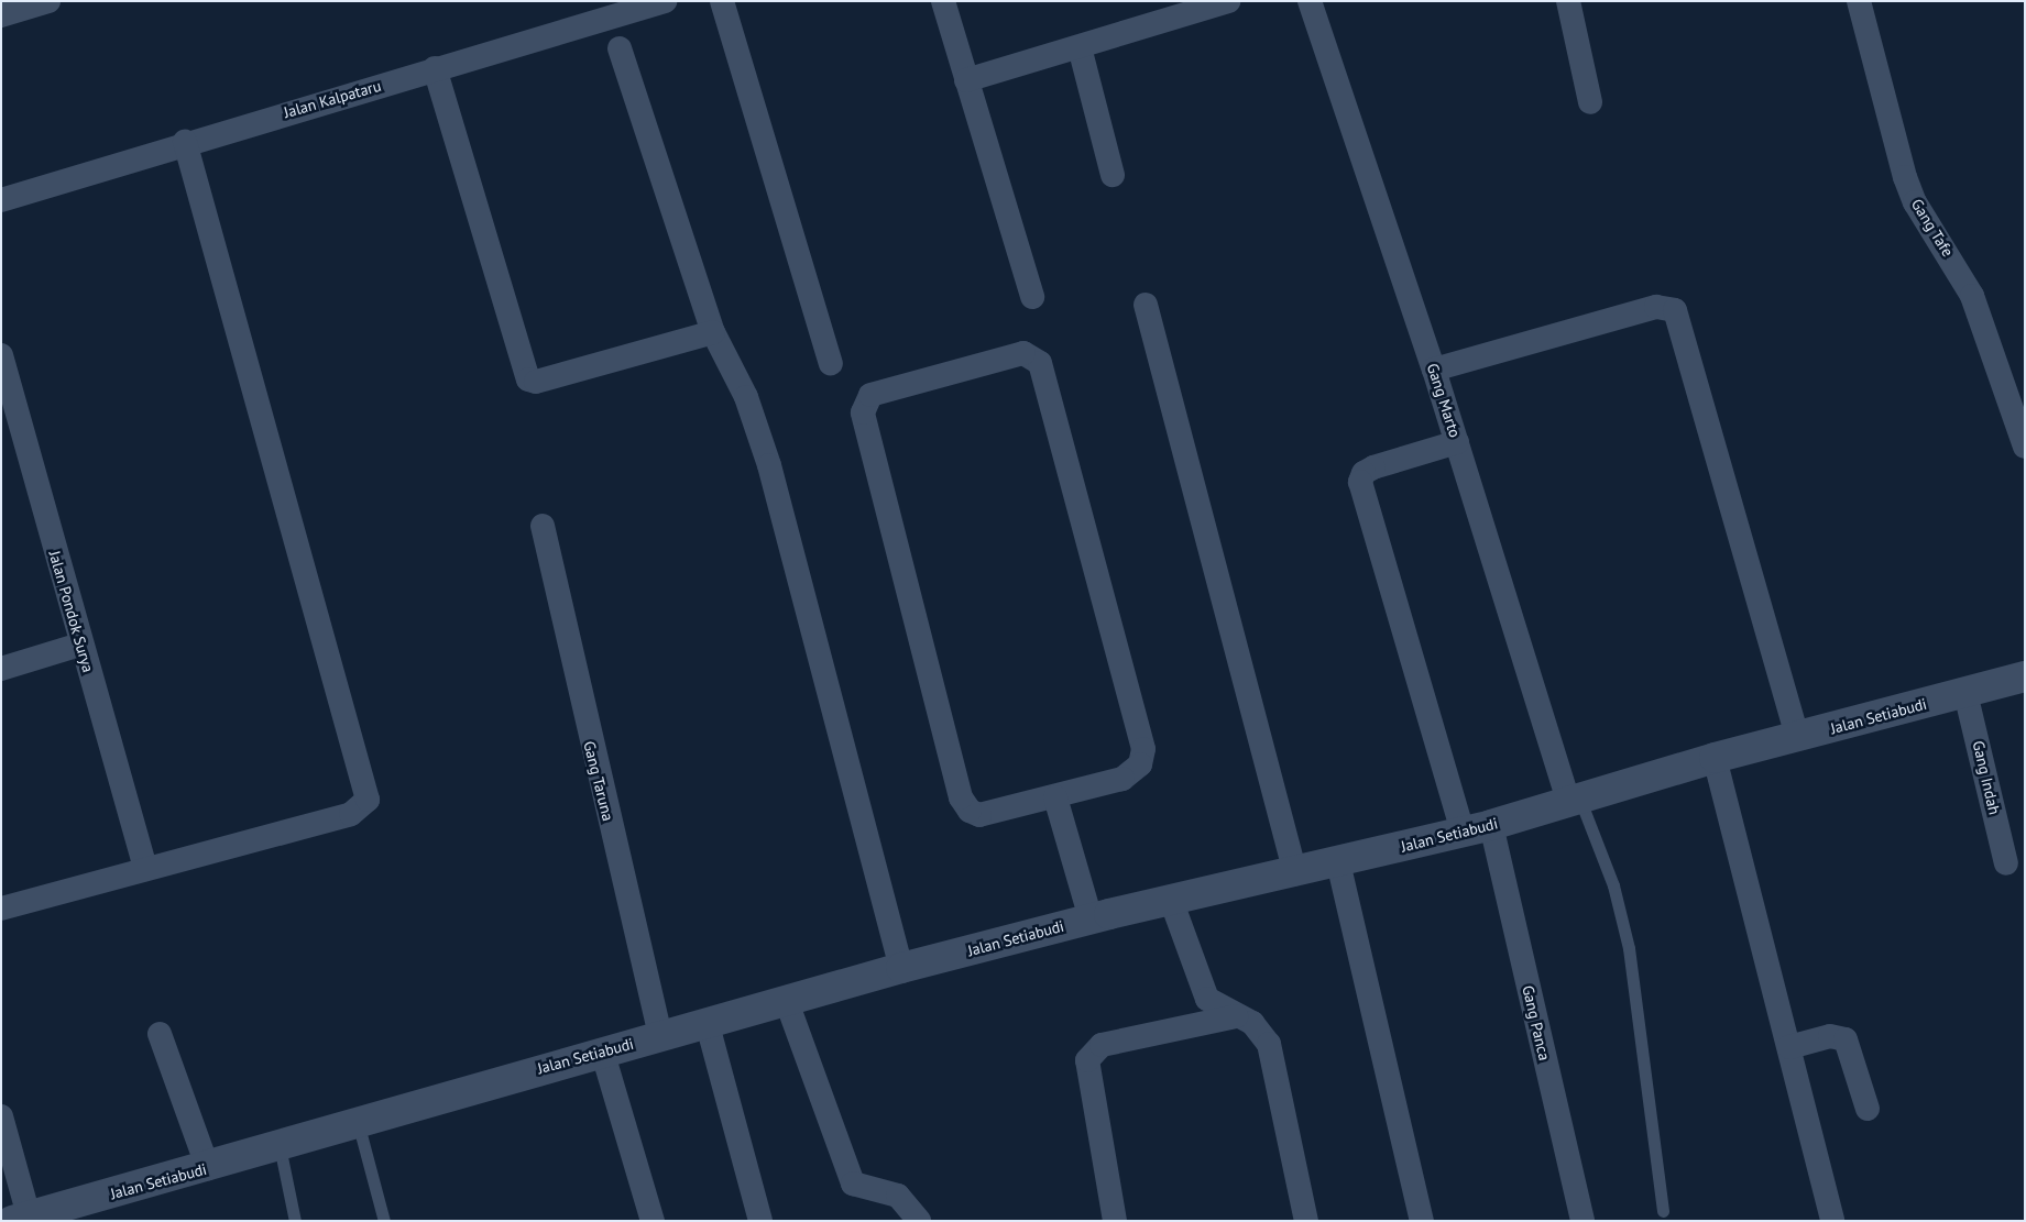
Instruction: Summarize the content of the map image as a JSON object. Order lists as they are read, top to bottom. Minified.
{"streets":{"street":["Jalan Kalpataru","Gang Tafe","Gang Marto","Jalan Pondok Surya","Jalan Setiabudi","Gang Indah","Gang Taruna","Gang Panca"]},"crossings":[["Gang Marto","Jalan Setiabudi"],["Jalan Setiabudi","Gang Indah"],["Jalan Setiabudi","Gang Taruna"],["Jalan Setiabudi","Gang Panca"]]}
